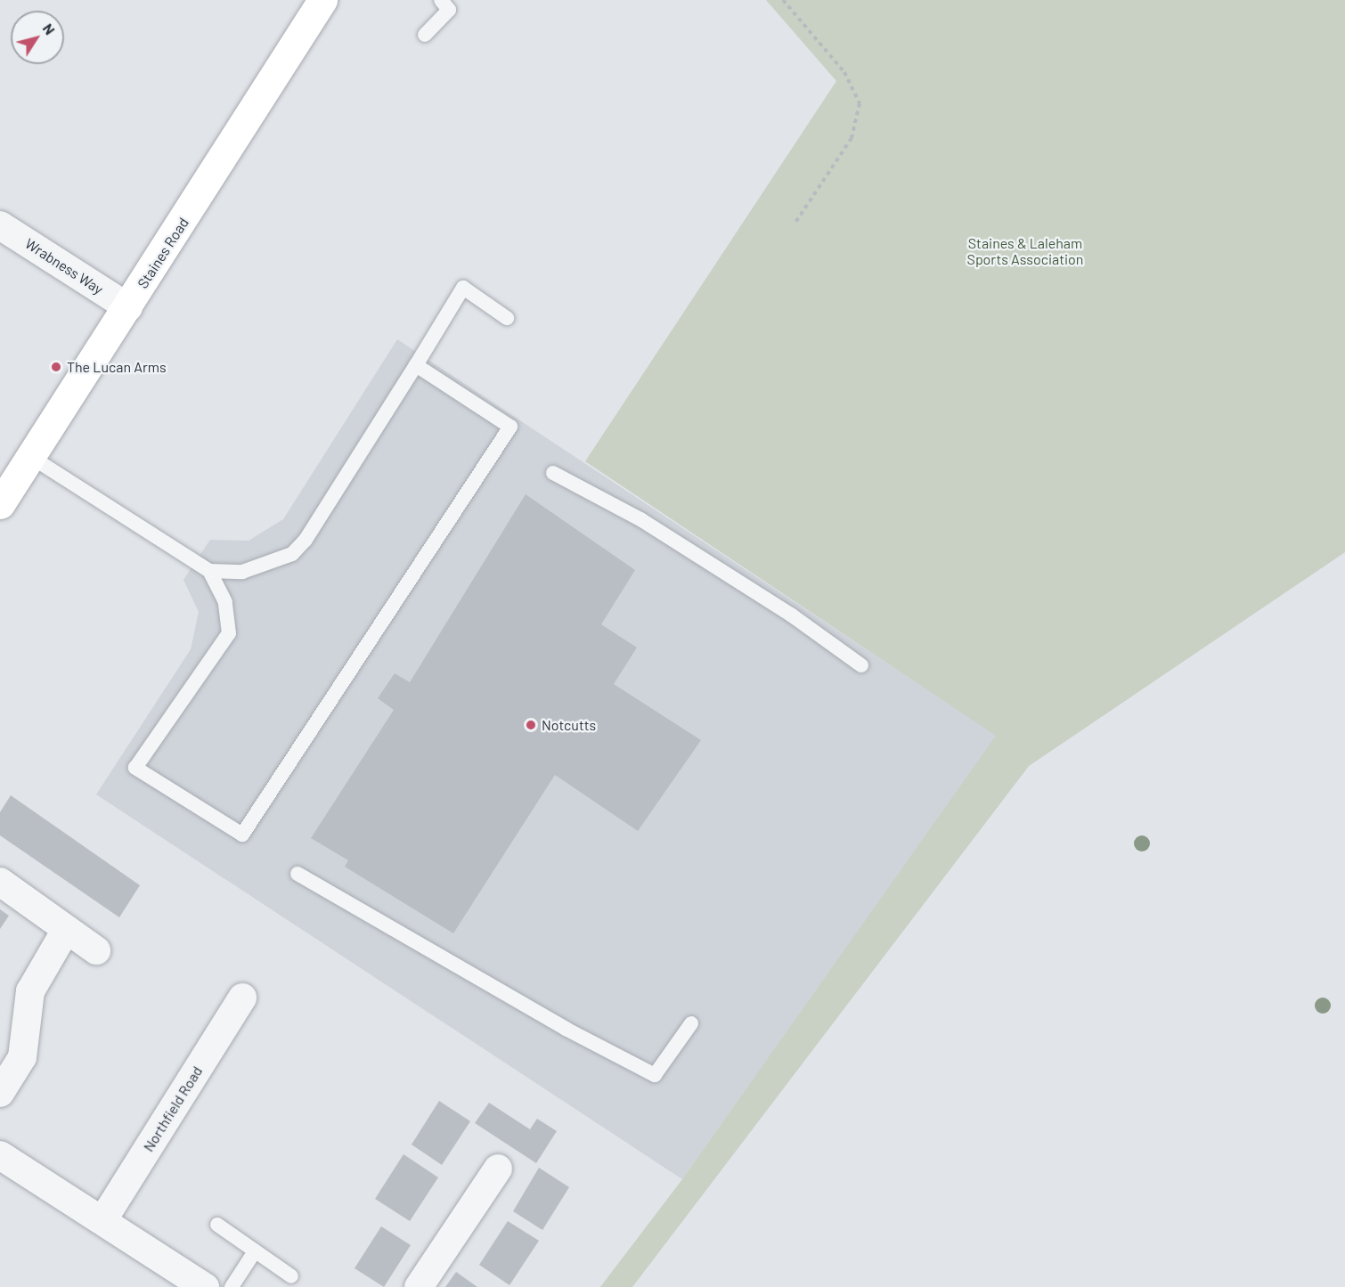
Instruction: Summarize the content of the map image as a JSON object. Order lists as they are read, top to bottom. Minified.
{"streets":{"main road":["Staines Road"],"street":["Wrabness Way","Northfield Road"]},"crossings":[["Staines Road","Wrabness Way"]],"parks":["Staines & Laleham Sports Association"],"places":["The Lucan Arms","Notcutts"],"north":"top right"}
